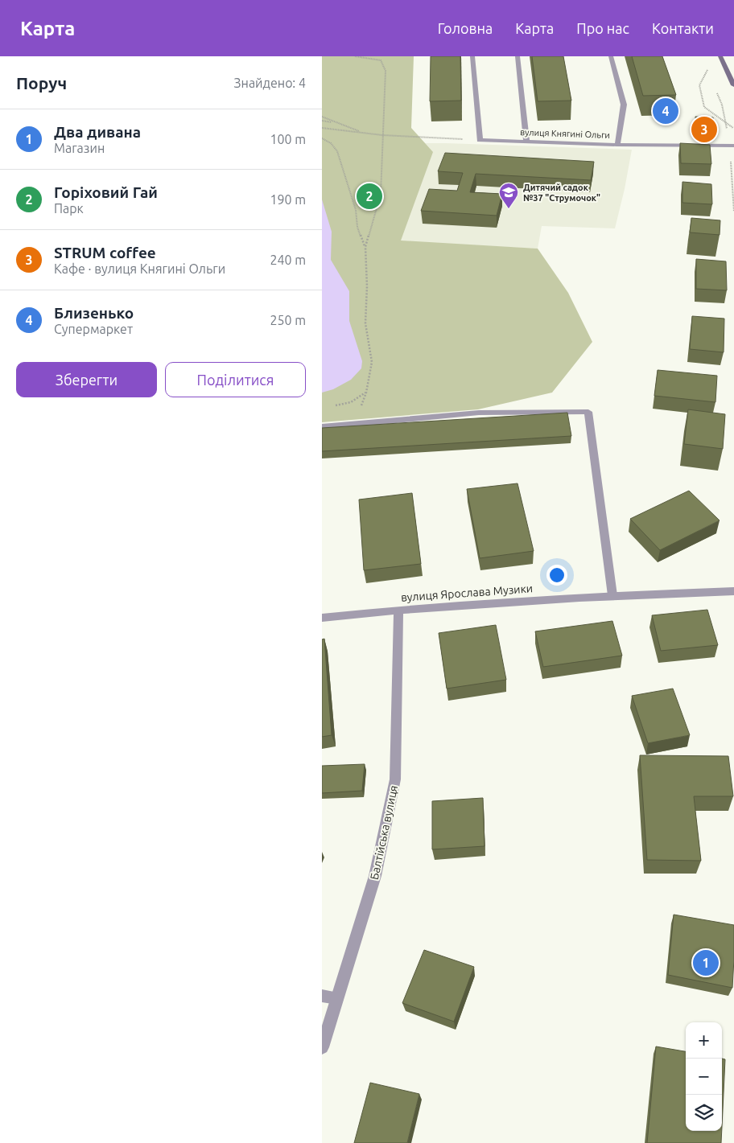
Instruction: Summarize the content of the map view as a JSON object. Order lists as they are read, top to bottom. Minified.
{"streets":{"street":["вулиця Княгині Ольги","вулиця Ярослава Музики","Балтійська вулиця"]},"crossings":[["вулиця Ярослава Музики","Балтійська вулиця"]],"places":{"school or university":["Дитячий садок №37 \"Струмочок\""]},"page":{"header":"Карта","nav":["Головна","Карта","Про нас","Контакти"],"heading":["Поруч","Знайдено: 4"],"pins":["4","3","2","1"],"list":[{"mark":"1","name":"Два дивана","note":"Магазин","value":"100 m"},{"mark":"2","name":"Горіховий Гай","note":"Парк","value":"190 m"},{"mark":"3","name":"STRUM coffee","note":"Кафе · вулиця Княгині Ольги","value":"240 m"},{"mark":"4","name":"Близенько","note":"Супермаркет","value":"250 m"}],"buttons":["Зберегти","Поділитися"],"map_buttons":["+","−"]}}
